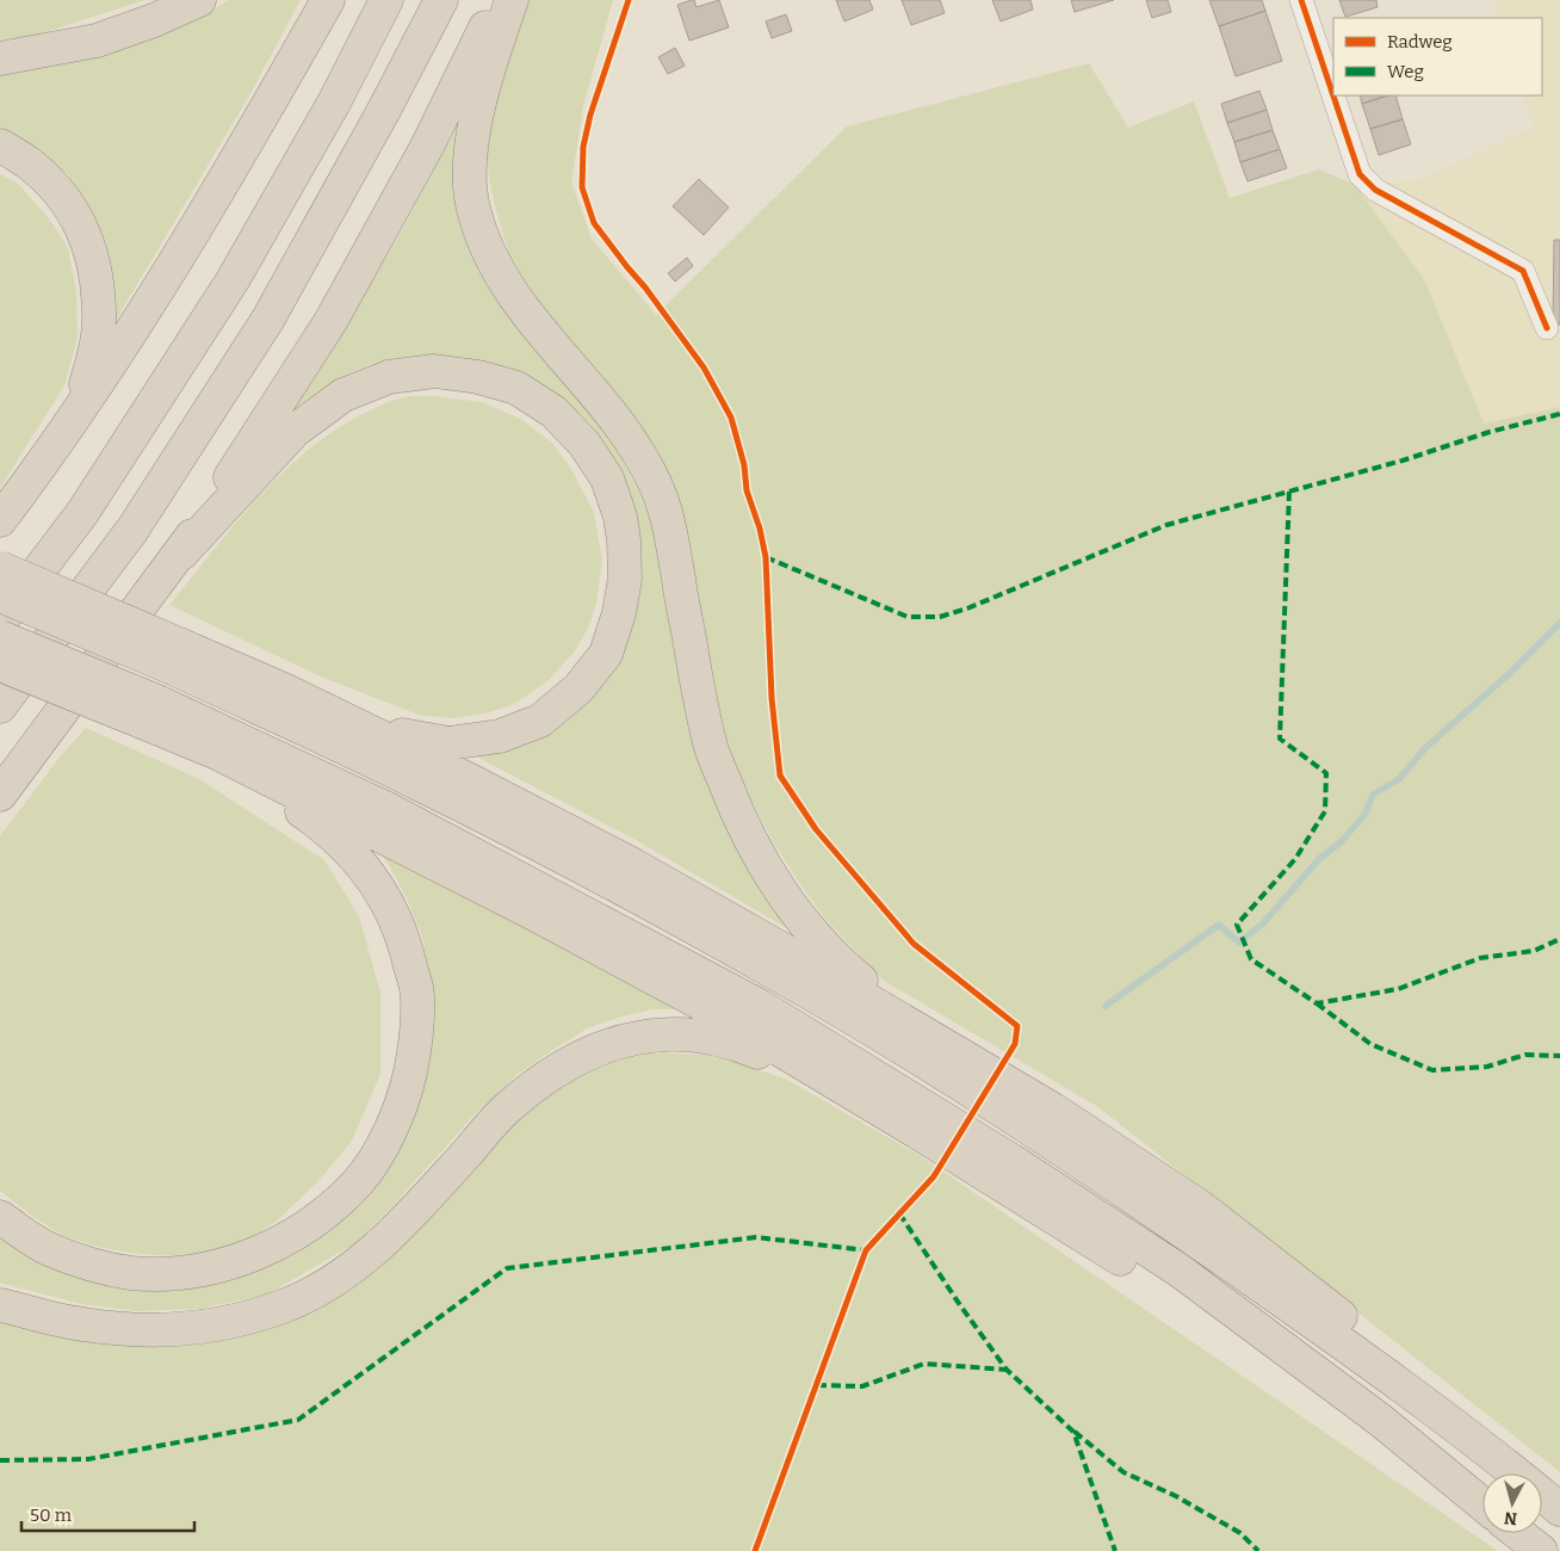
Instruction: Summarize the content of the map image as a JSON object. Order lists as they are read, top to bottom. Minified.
{"legend":["Radweg","Weg"],"scale_bar":"50 m","north":"bottom"}
